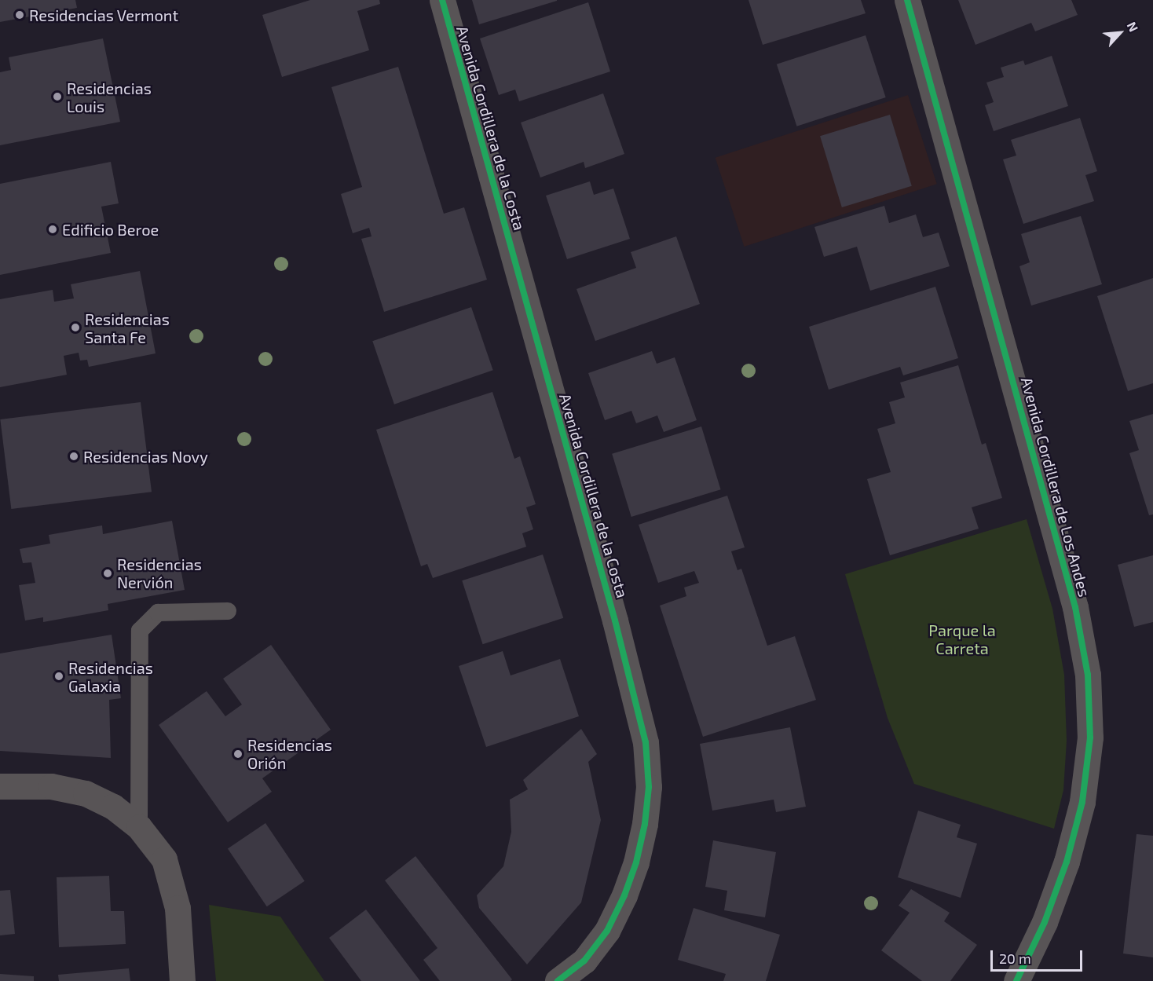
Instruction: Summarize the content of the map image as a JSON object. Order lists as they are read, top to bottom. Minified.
{"streets":{"street":["Avenida Cordillera de la Costa","Avenida Cordillera de Los Andes"]},"parks":["Parque la Carreta"],"places":["Residencias Vermont","Residencias Louis","Edificio Beroe","Residencias Santa Fe","Residencias Novy","Residencias Nervión","Residencias Galaxia","Residencias Orión"],"scale_bar":"20 m","north":"top right"}
